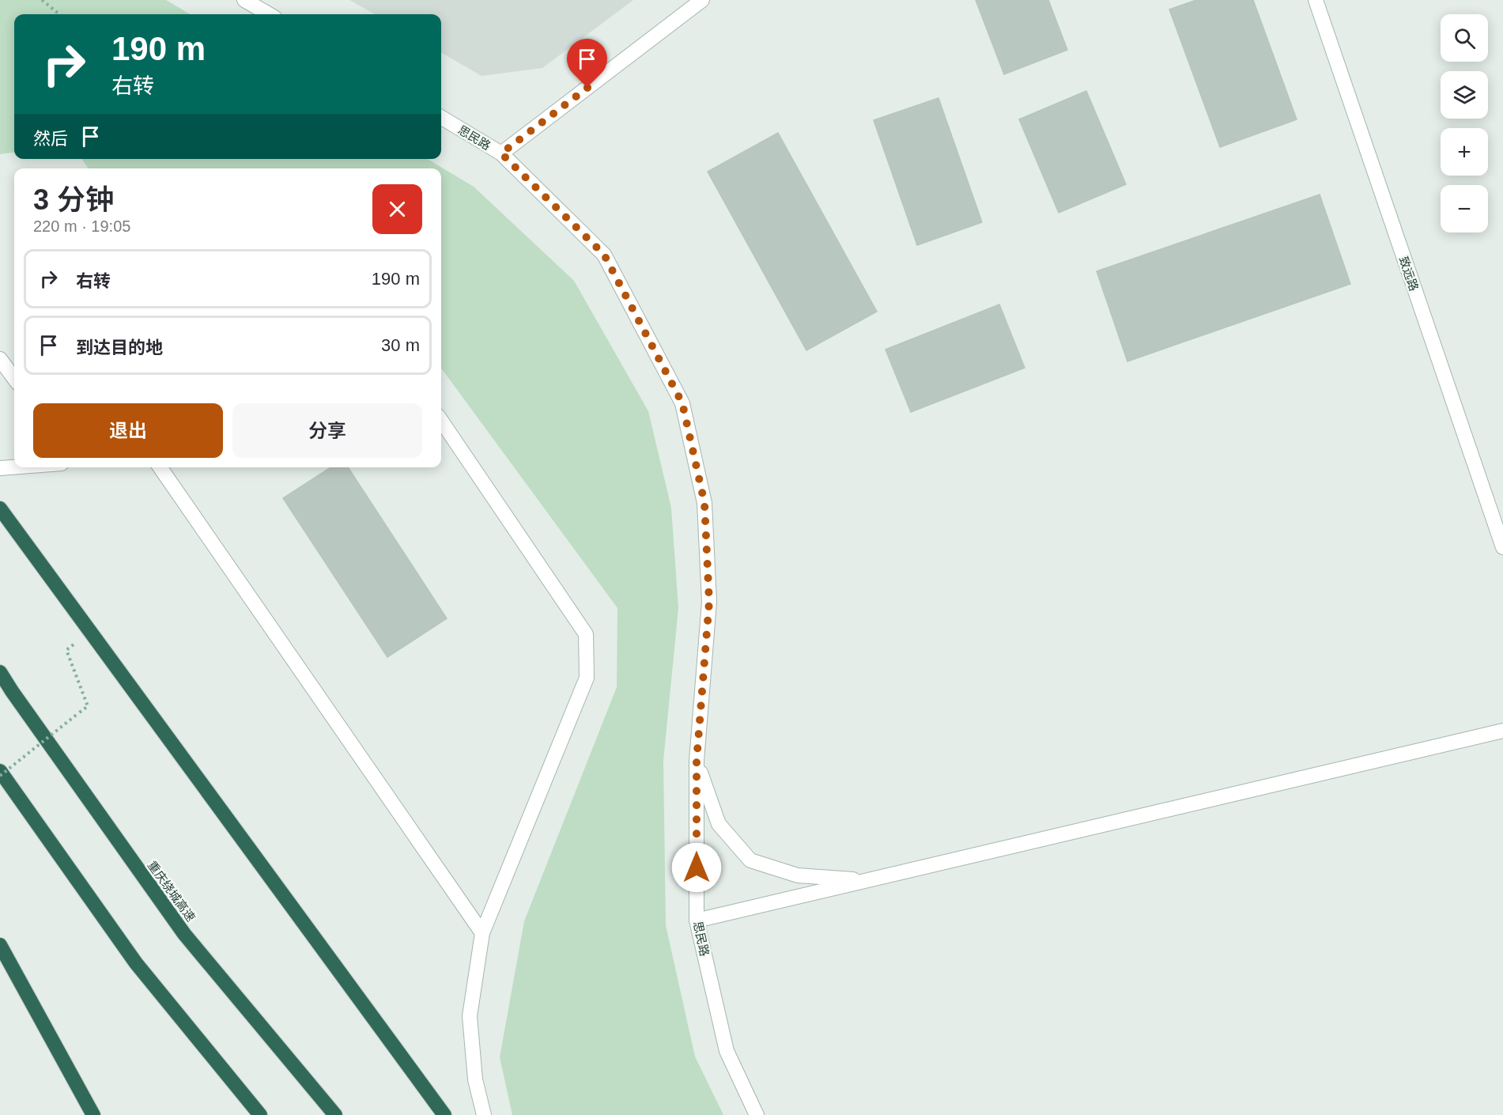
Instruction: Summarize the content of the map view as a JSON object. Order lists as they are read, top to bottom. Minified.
{"streets":{"highway":["重庆绕城高速"],"street":["思民路","致远路"]},"page":{"map_buttons":["+","−"],"turn":["190 m","右转"],"then":"然后","heading":["3 分钟","220 m · 19:05"],"list":[{"name":"右转","value":"190 m"},{"name":"到达目的地","value":"30 m"}],"buttons":["退出","分享"]}}
